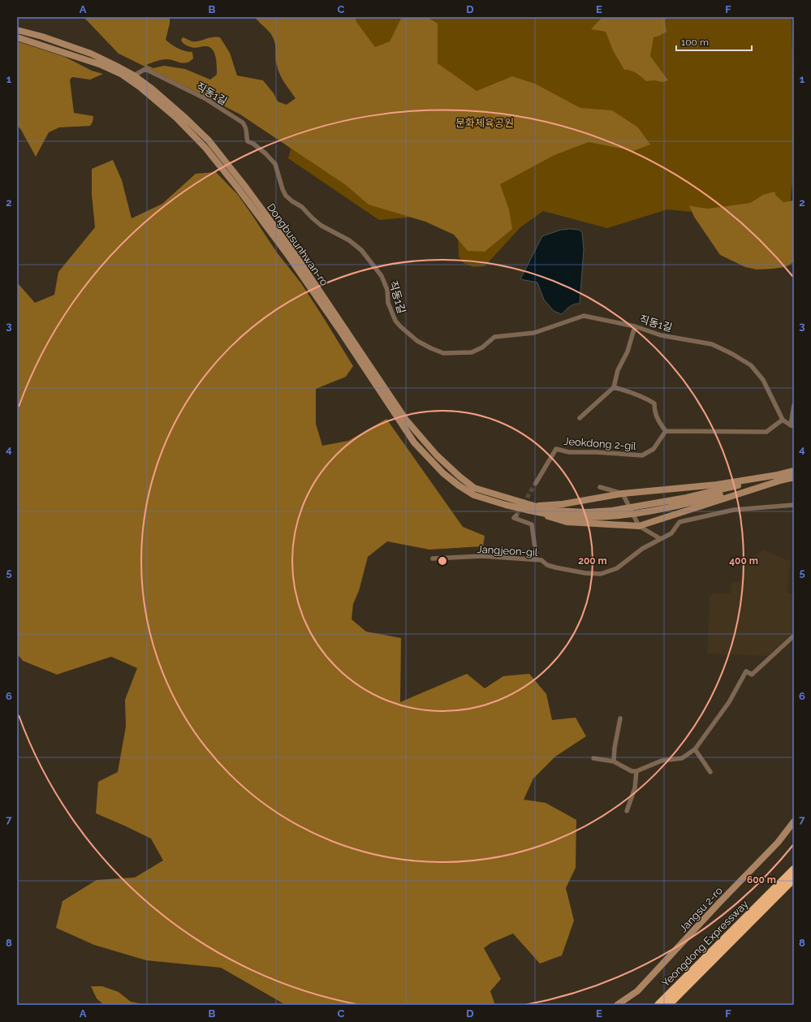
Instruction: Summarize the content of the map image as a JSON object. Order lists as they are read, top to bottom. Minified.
{"streets":{"highway":["Yeongdong Expressway"],"street":["직동1길","Dongbusunhwan-ro","Jeokdong 2-gil","Jangjeon-gil","Jangsu 2-ro"]},"crossings":[["직동1길","Dongbusunhwan-ro"]],"parks":["문화체육공원"],"scale_bar":"100 m","grid":{"columns":["A","B","C","D","E","F"],"rows":["1","2","3","4","5","6","7","8"]},"rings":["200 m","400 m","600 m"]}
